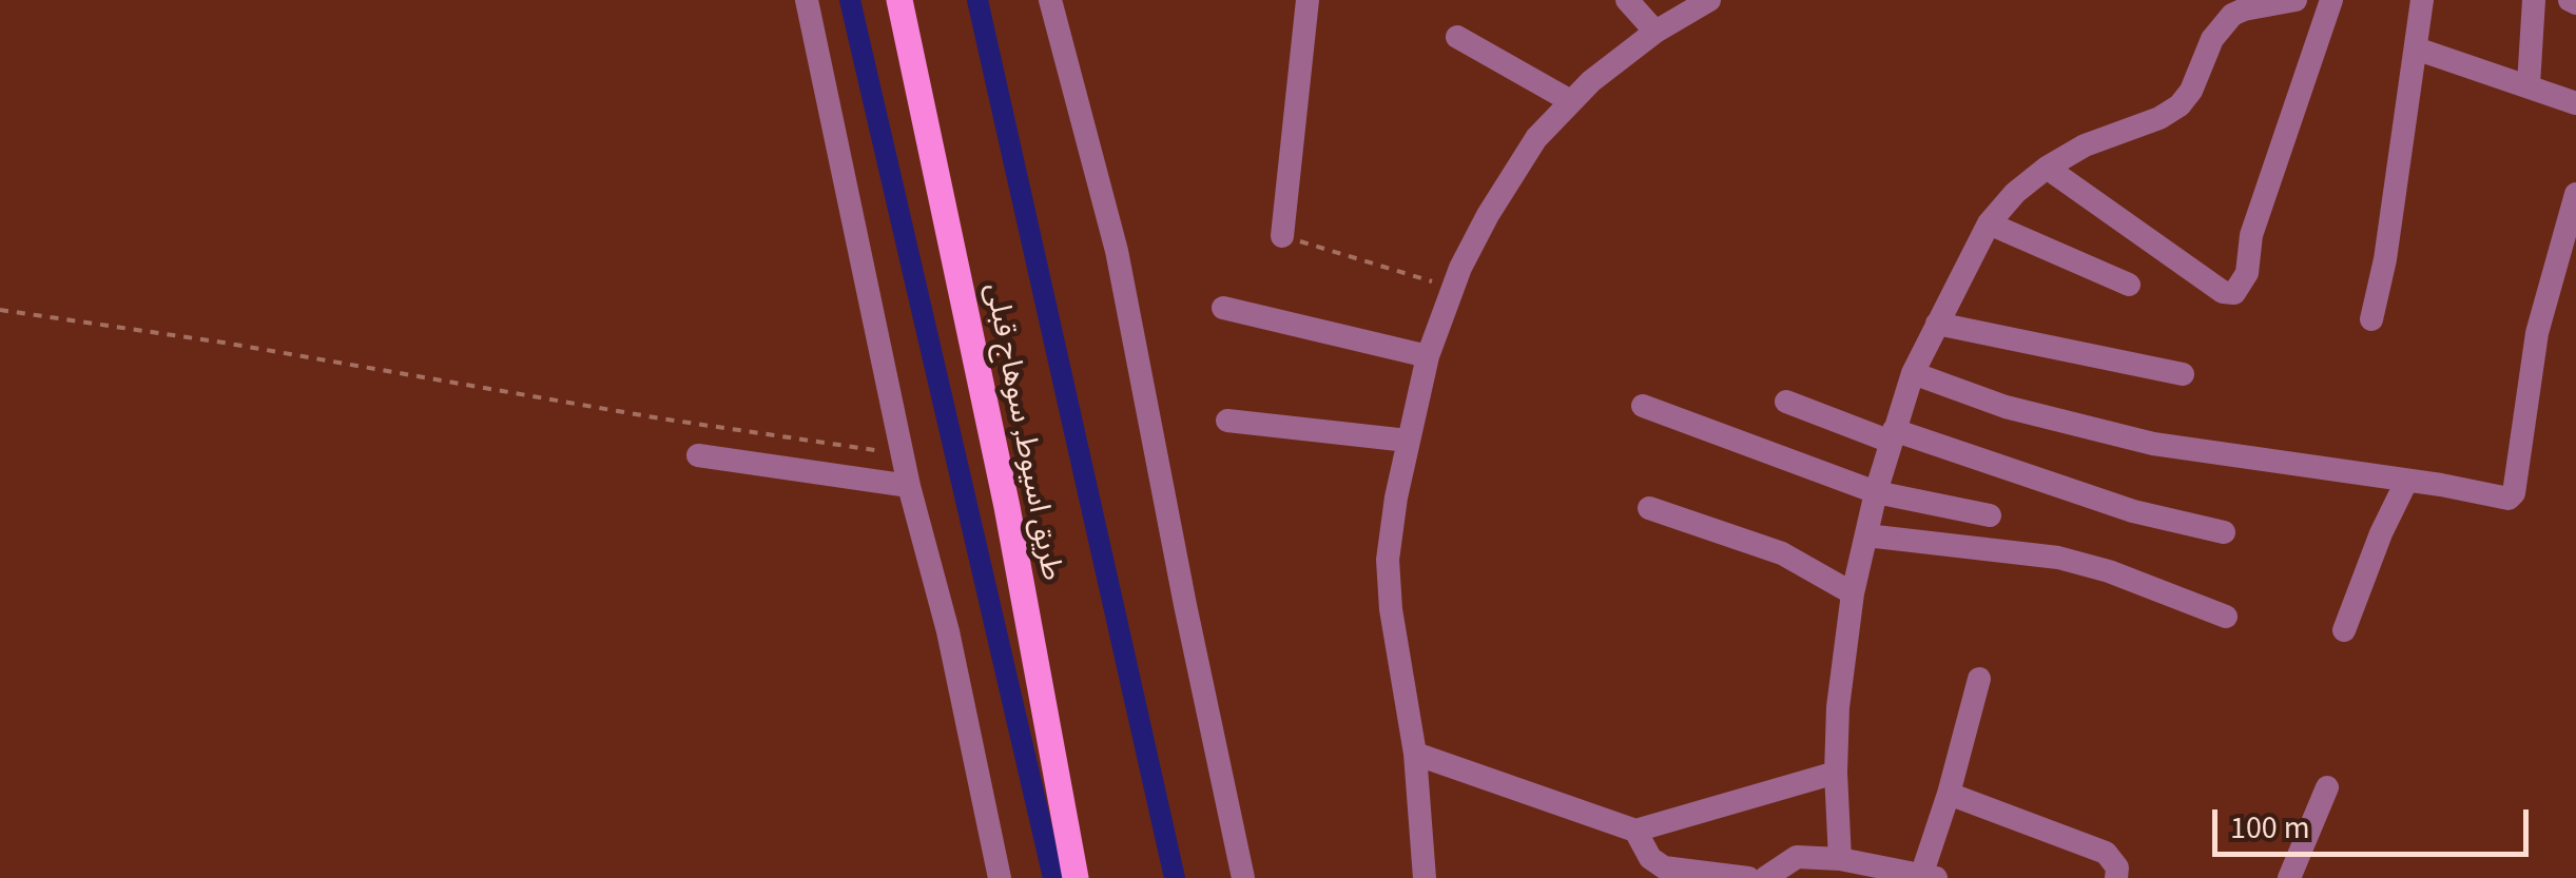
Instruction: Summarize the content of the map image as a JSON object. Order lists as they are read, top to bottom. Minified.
{"streets":{"main road":["طريق اسيوط, سوهاج قبلى"]},"scale_bar":"100 m"}
